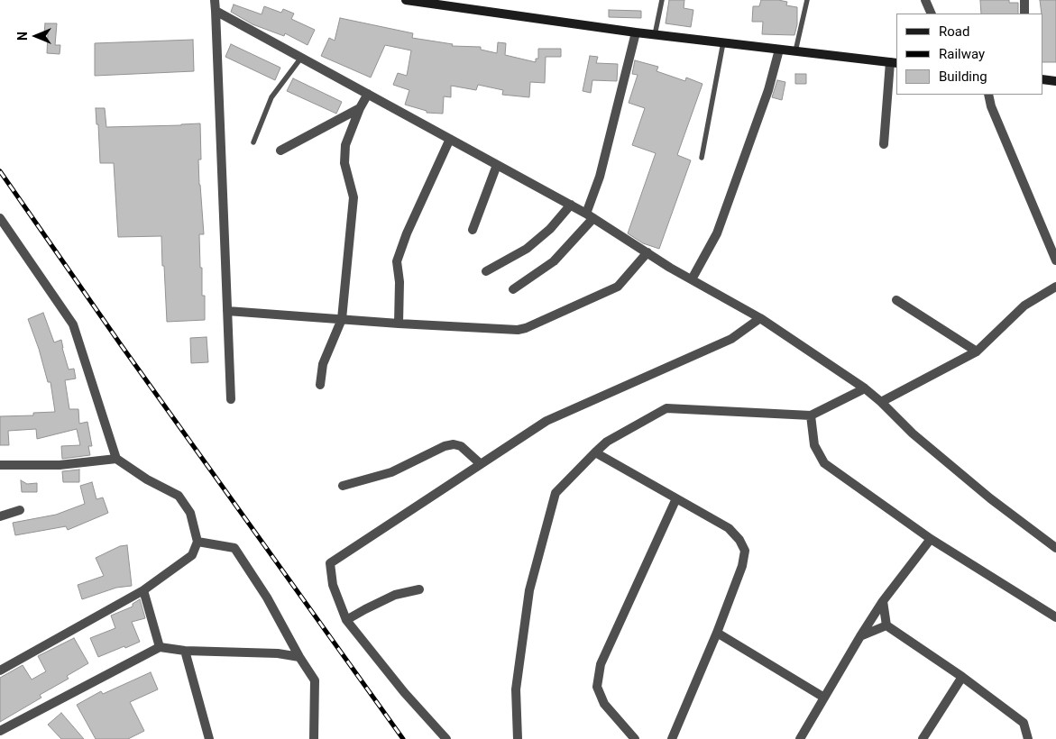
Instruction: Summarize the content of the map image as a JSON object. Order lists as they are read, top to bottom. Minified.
{"legend":["Road","Railway","Building"],"north":"left"}
